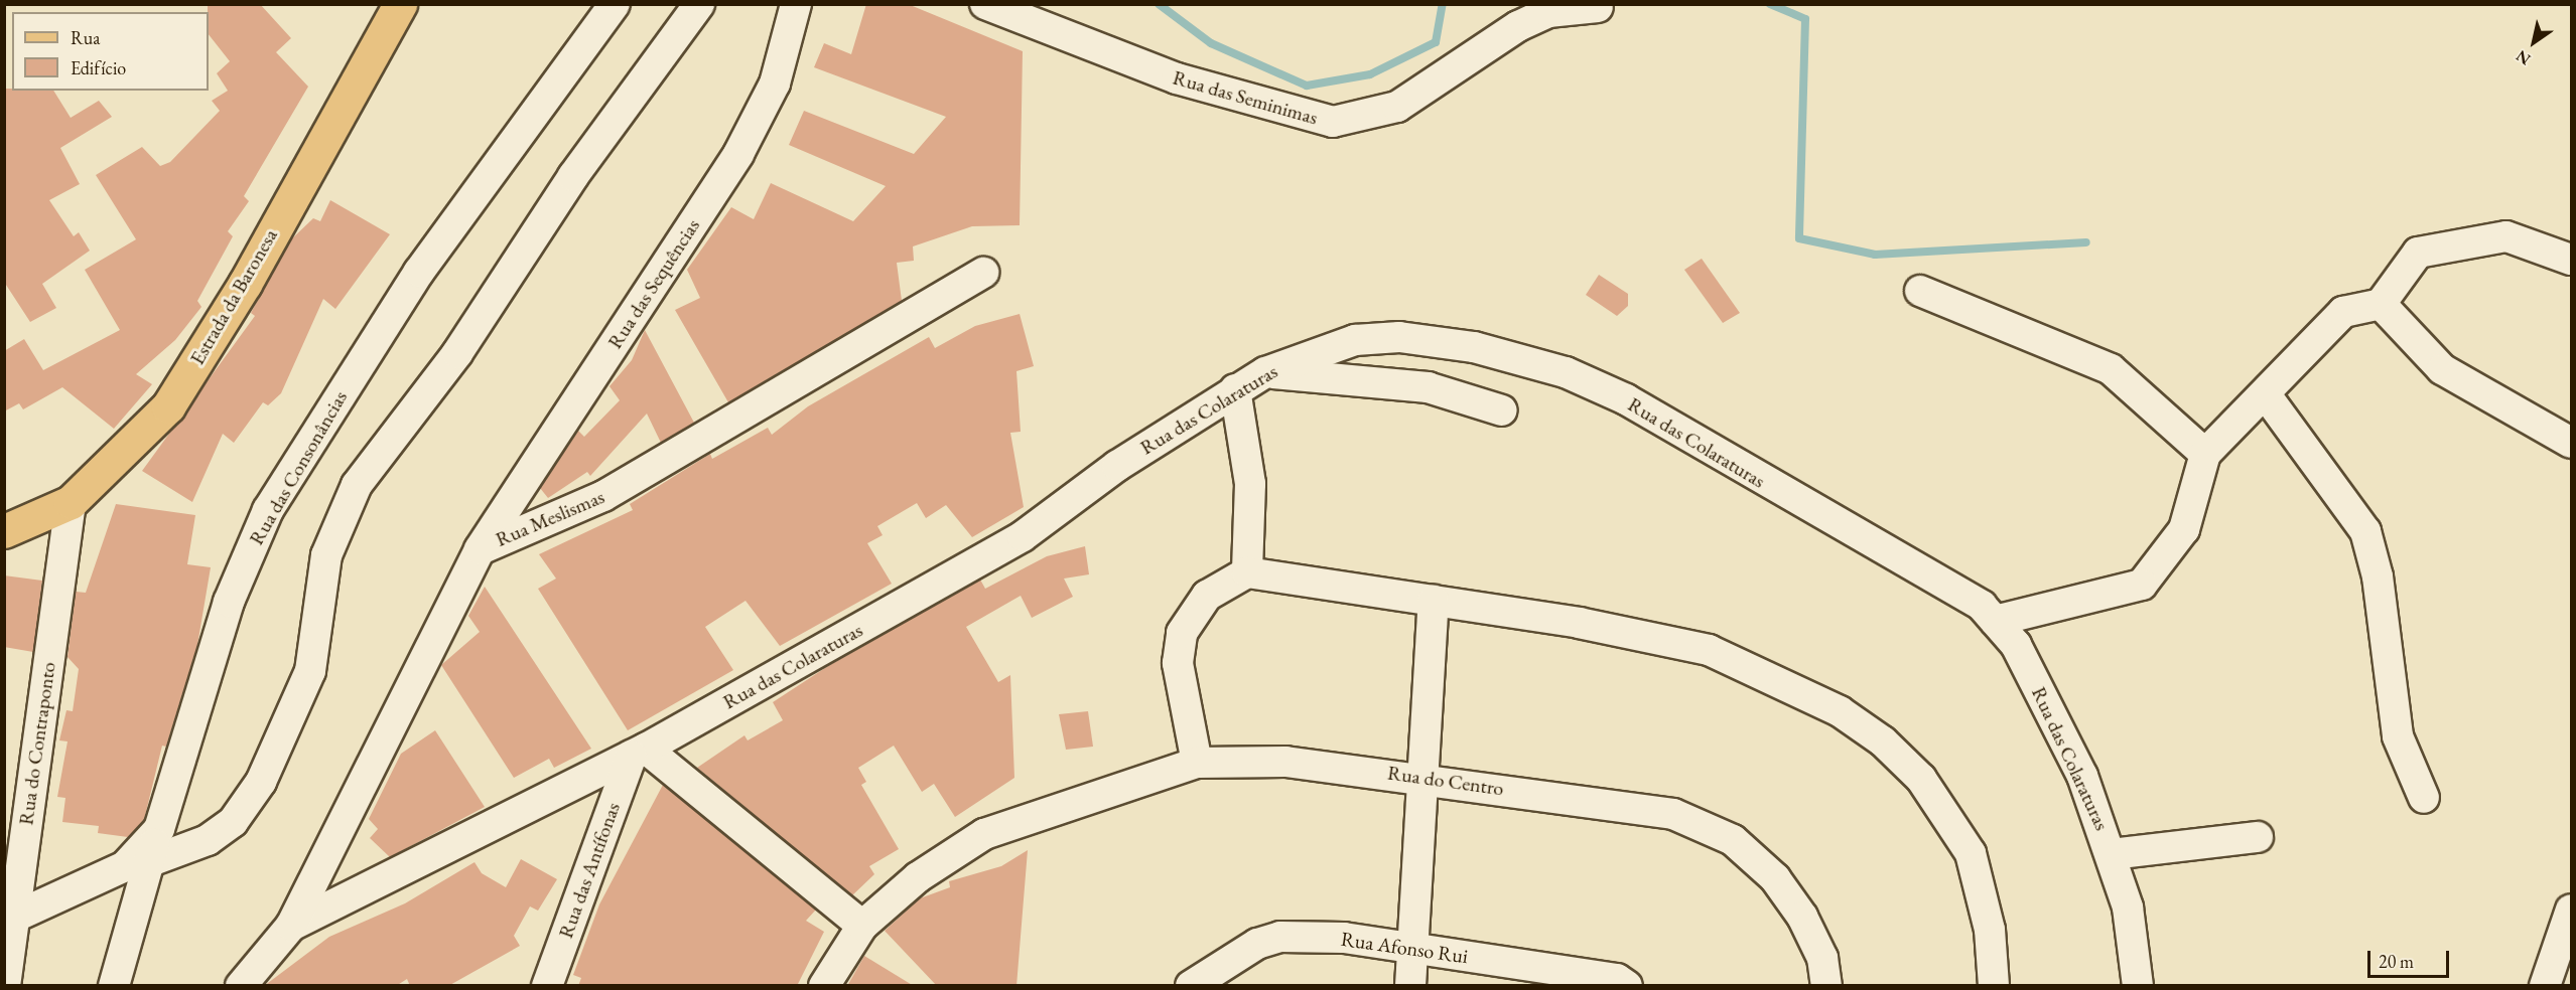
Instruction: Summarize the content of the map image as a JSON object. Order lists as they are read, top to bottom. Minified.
{"streets":{"main road":["Estrada da Baronesa"],"street":["Rua das Seminimas","Rua das Sequências","Rua das Colaraturas","Rua das Consonâncias","Rua Meslismas","Rua do Contraponto","Rua do Centro","Rua das Antífonas","Rua Afonso Rui"]},"crossings":[["Rua das Sequências","Rua Meslismas"],["Estrada da Baronesa","Rua do Contraponto"],["Rua das Colaraturas","Rua Meslismas"],["Rua das Colaraturas","Rua das Antífonas"],["Rua das Consonâncias","Rua do Contraponto"]],"legend":["Rua","Edifício"],"scale_bar":"20 m","north":"bottom left"}
